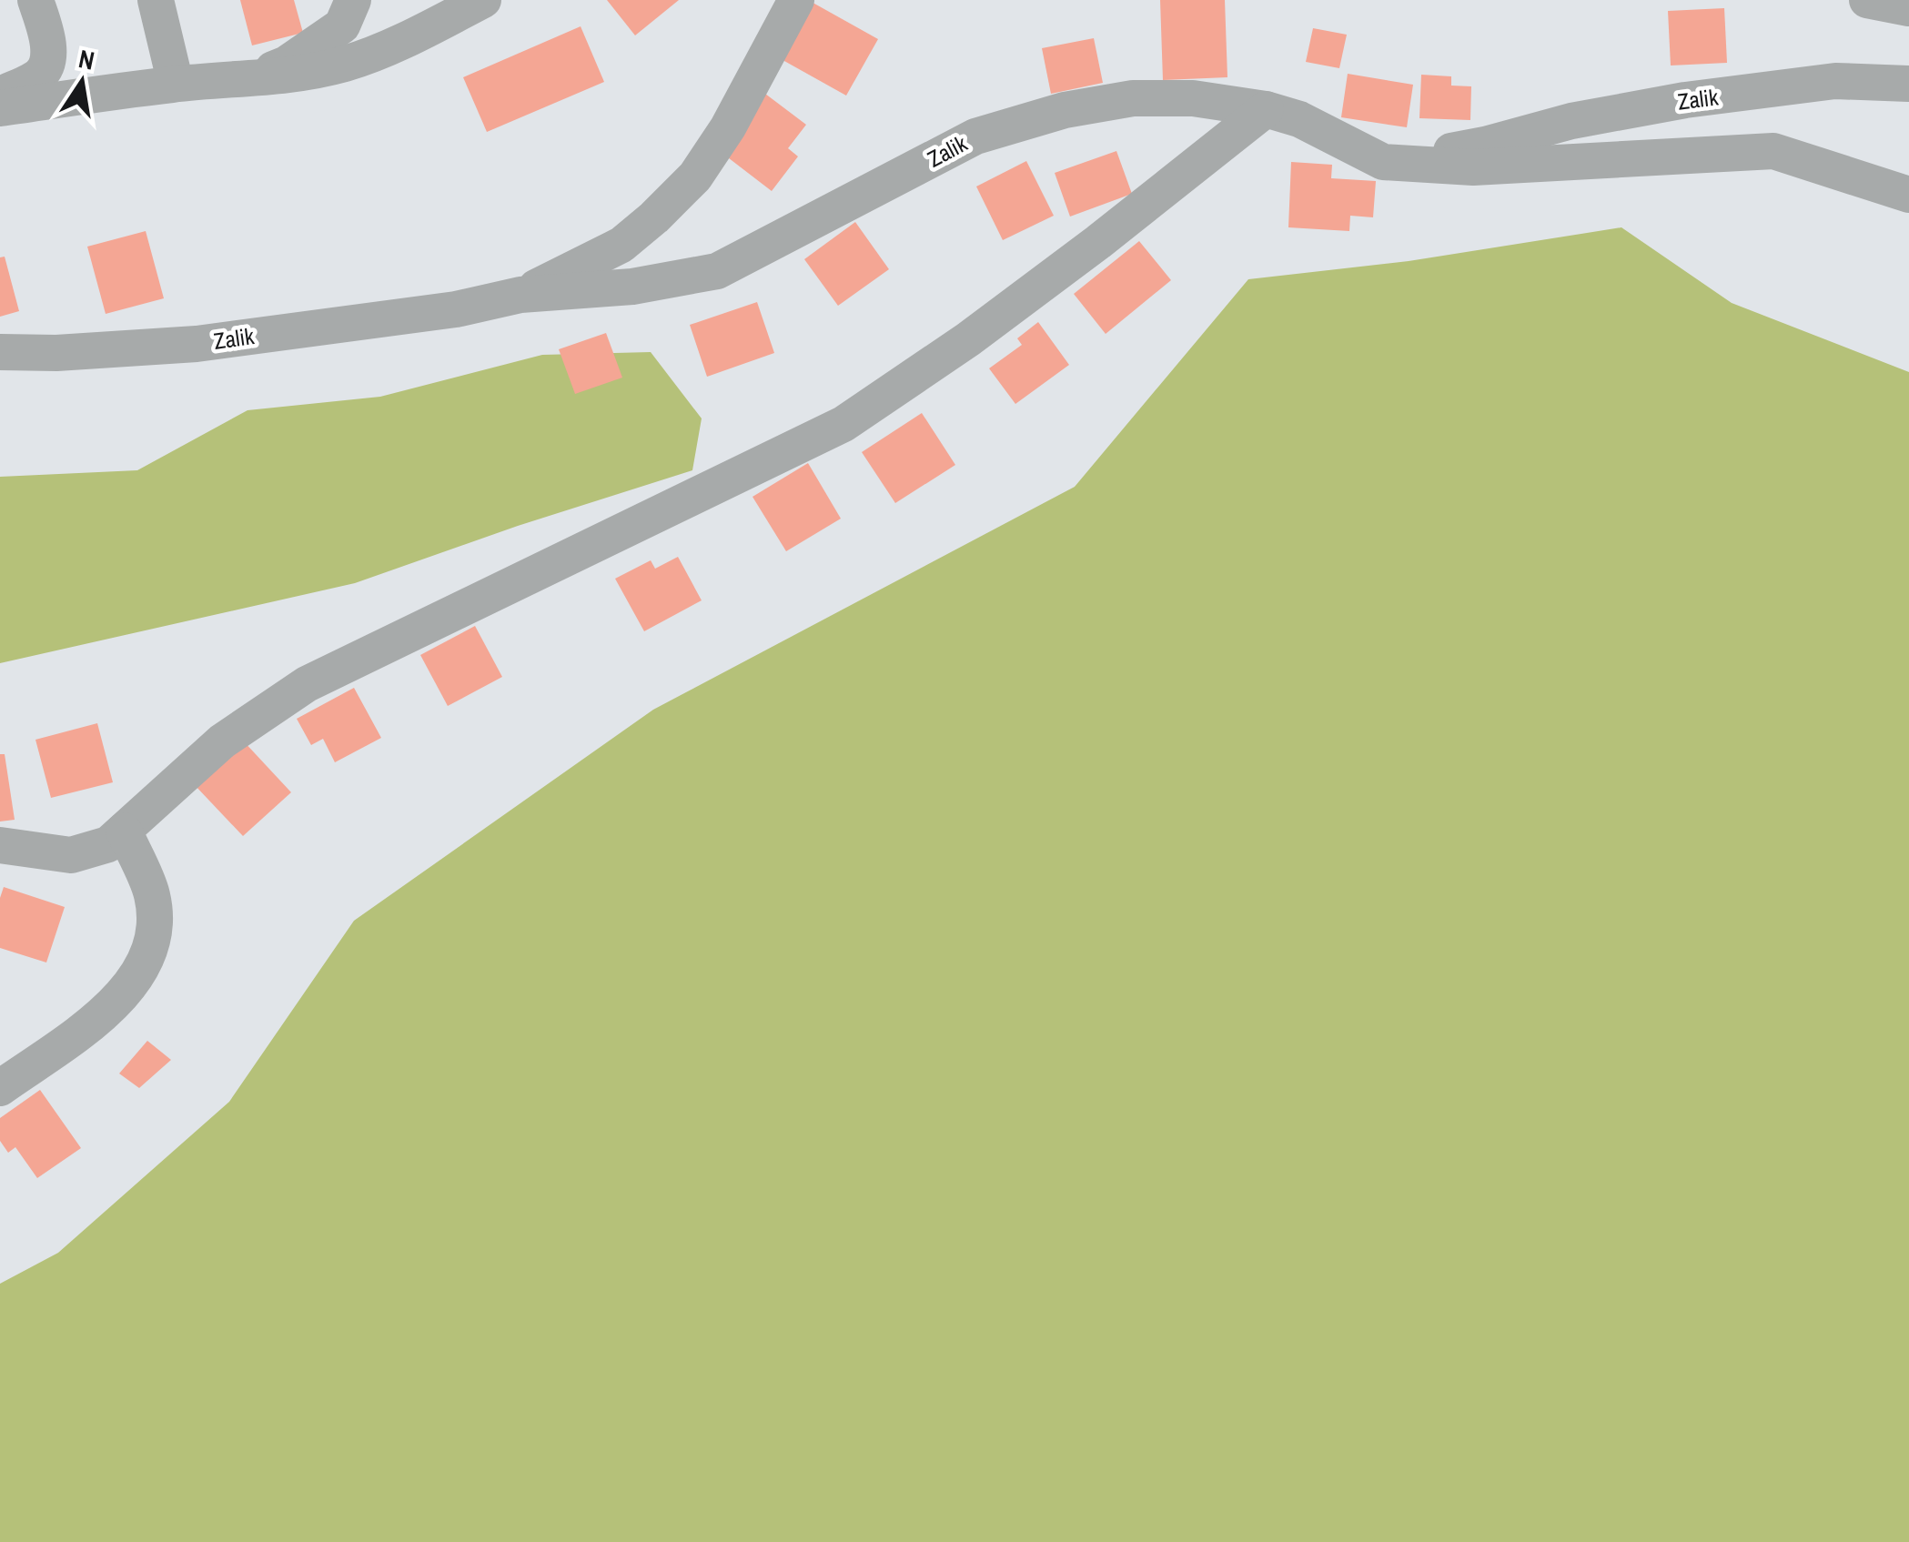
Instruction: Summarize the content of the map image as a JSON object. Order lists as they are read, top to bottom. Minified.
{"streets":{"street":["Zalik"]},"north":"top"}
